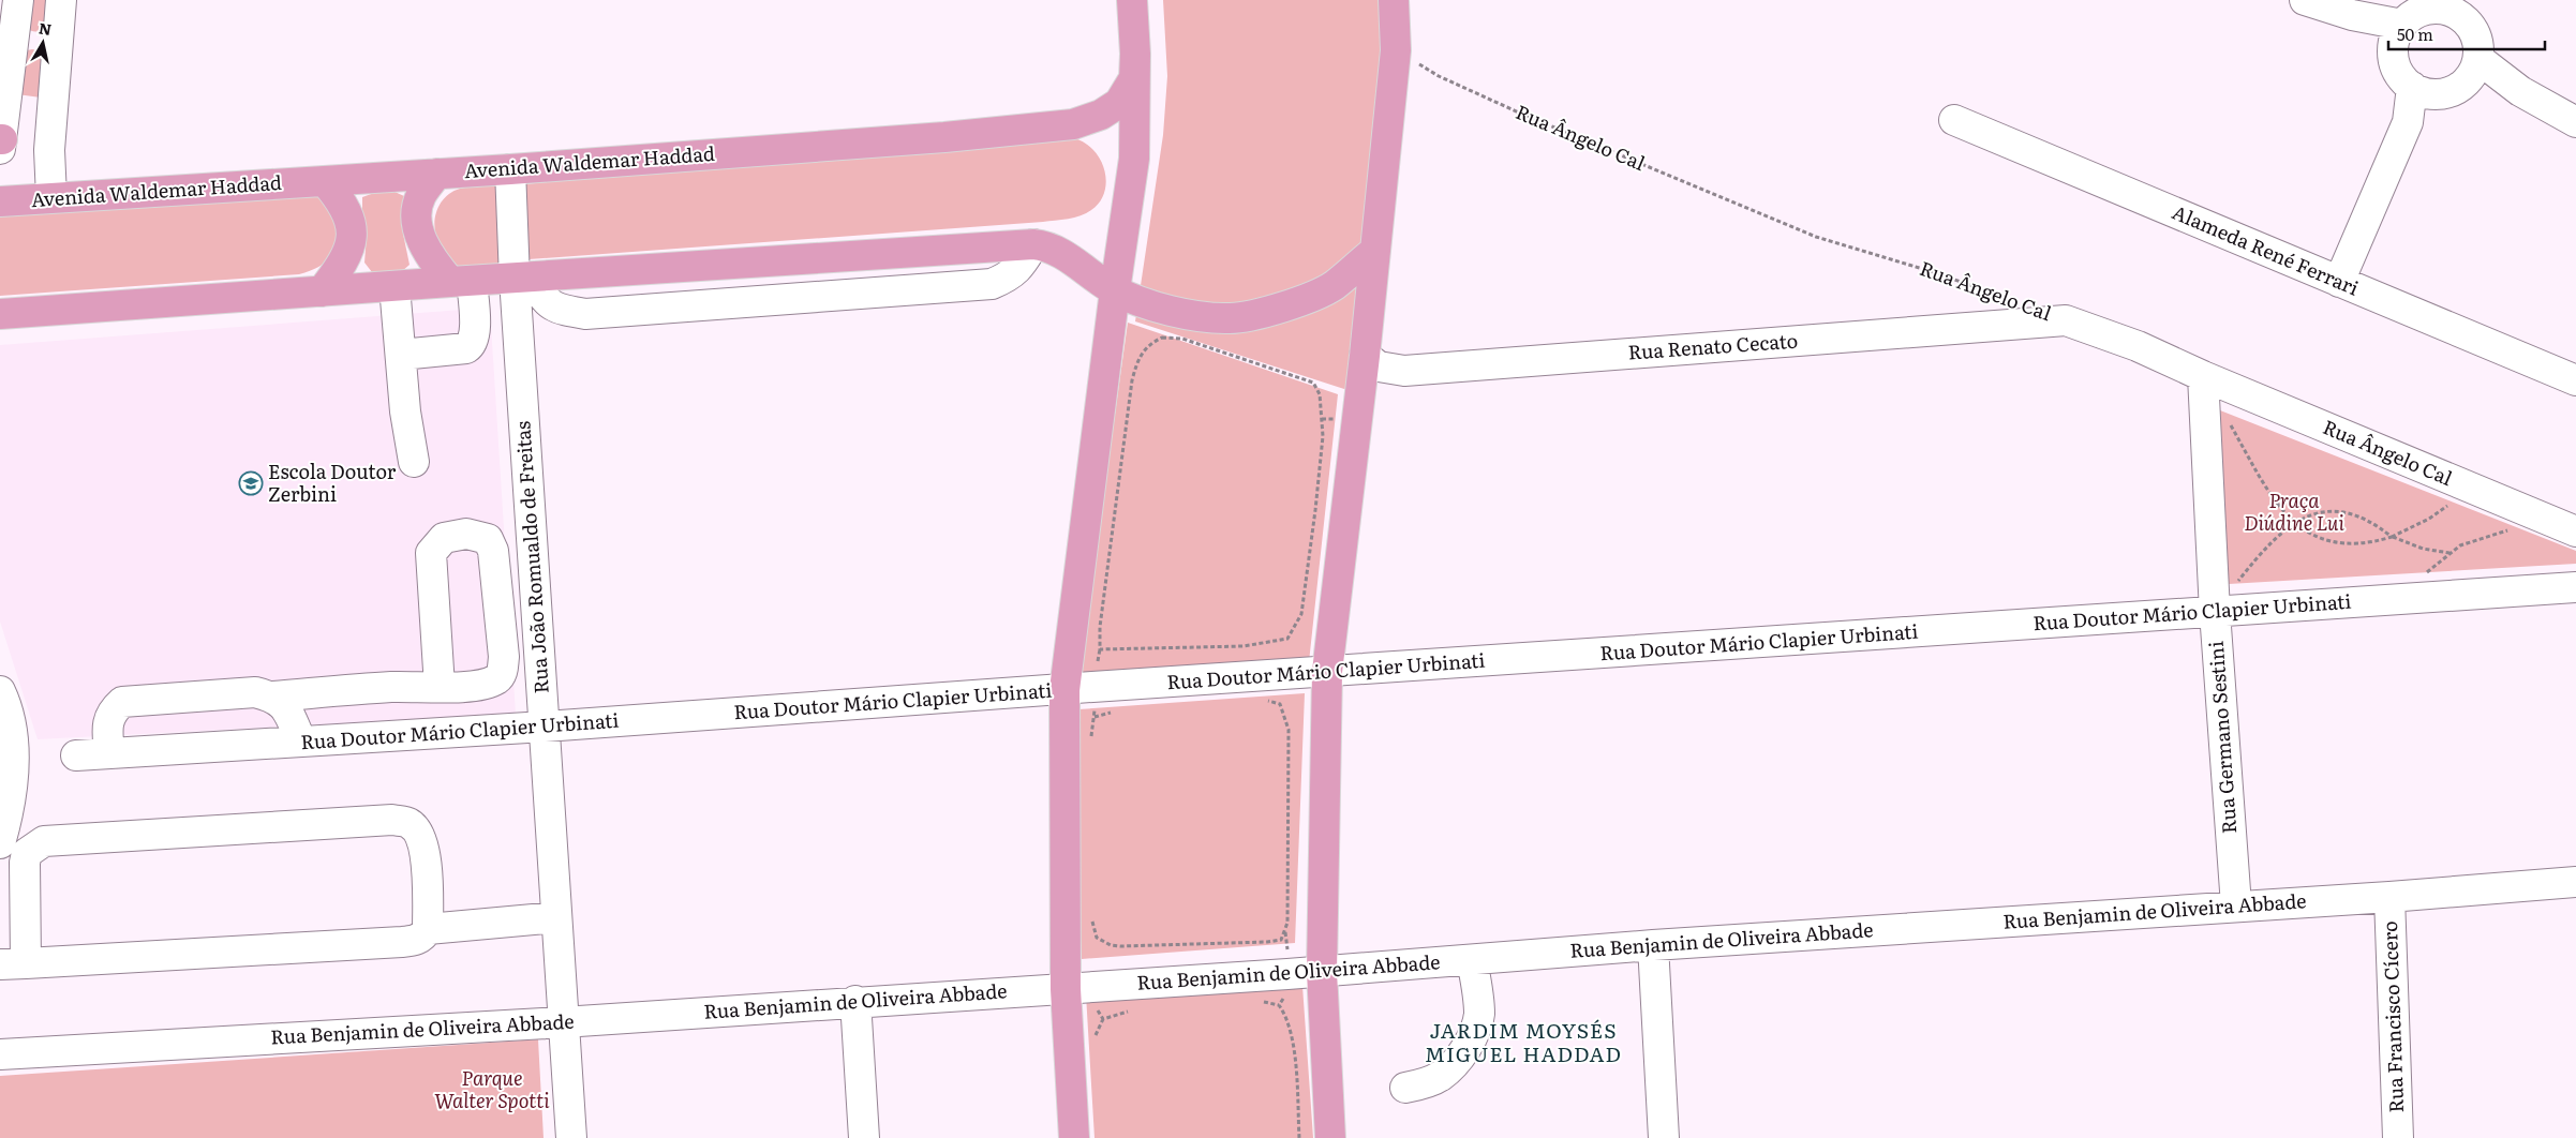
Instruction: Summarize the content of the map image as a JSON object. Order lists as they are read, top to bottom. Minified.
{"streets":{"main road":["Avenida Waldemar Haddad"],"street":["Rua Ângelo Cal","Alameda René Ferrari","Rua Renato Cecato","Rua João Romualdo de Freitas","Rua Doutor Mário Clapier Urbinati","Rua Germano Sestini","Rua Benjamin de Oliveira Abbade","Rua Francisco Cícero"]},"crossings":[["Rua Ângelo Cal","Rua Renato Cecato"],["Rua Ângelo Cal","Rua Germano Sestini"],["Avenida Waldemar Haddad","Rua João Romualdo de Freitas"],["Rua João Romualdo de Freitas","Rua Doutor Mário Clapier Urbinati"],["Rua João Romualdo de Freitas","Rua Benjamin de Oliveira Abbade"],["Rua Doutor Mário Clapier Urbinati","Rua Germano Sestini"],["Rua Germano Sestini","Rua Benjamin de Oliveira Abbade"],["Rua Benjamin de Oliveira Abbade","Rua Francisco Cícero"]],"districts":["JARDIM MOYSÉS MIGUEL HADDAD"],"parks":["Praça Diúdine Lui","Parque Walter Spotti"],"places":{"school or university":["Escola Doutor Zerbini"]},"scale_bar":"50 m","north":"top"}
